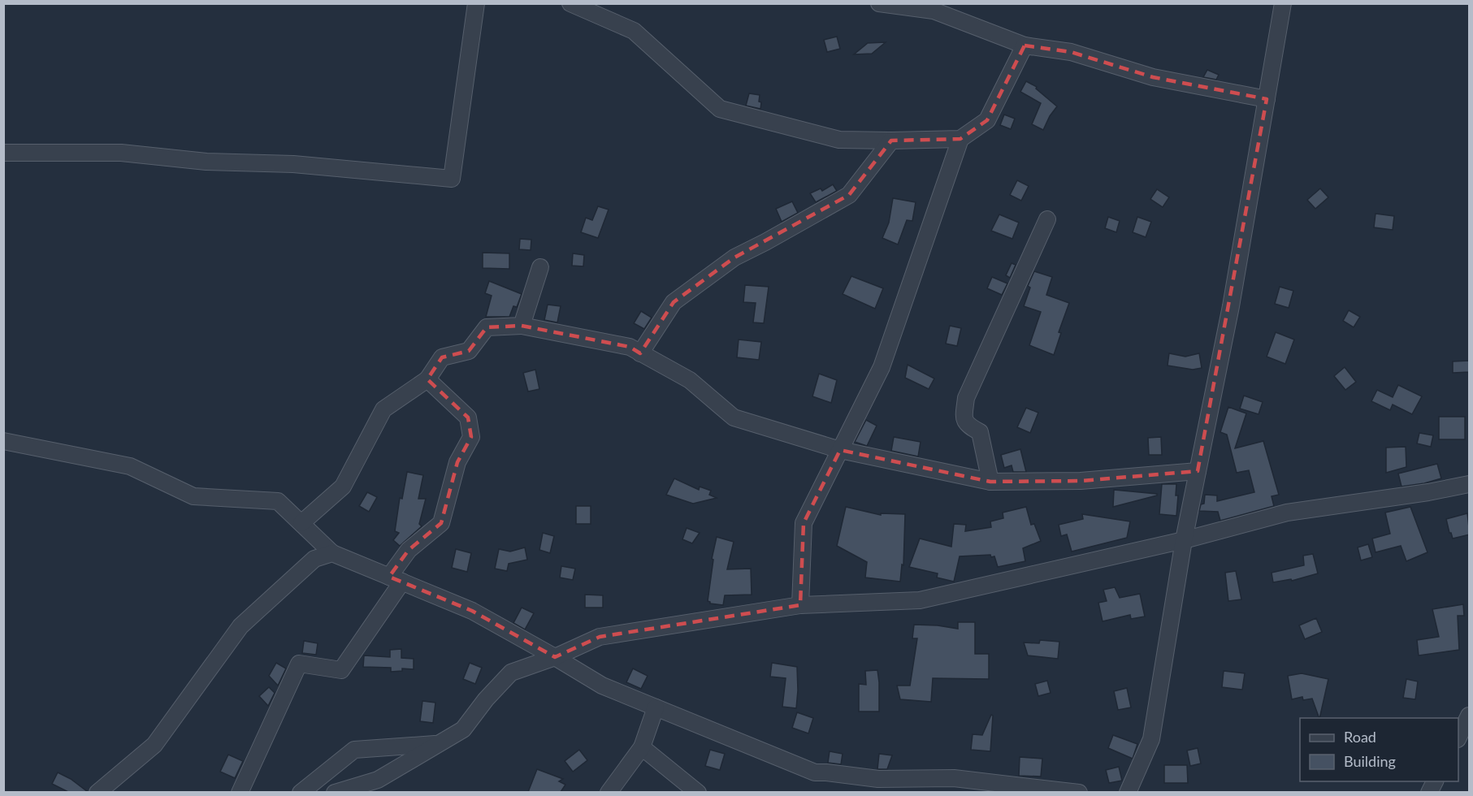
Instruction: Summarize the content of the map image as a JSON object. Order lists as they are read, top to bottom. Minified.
{"legend":["Road","Building"]}
